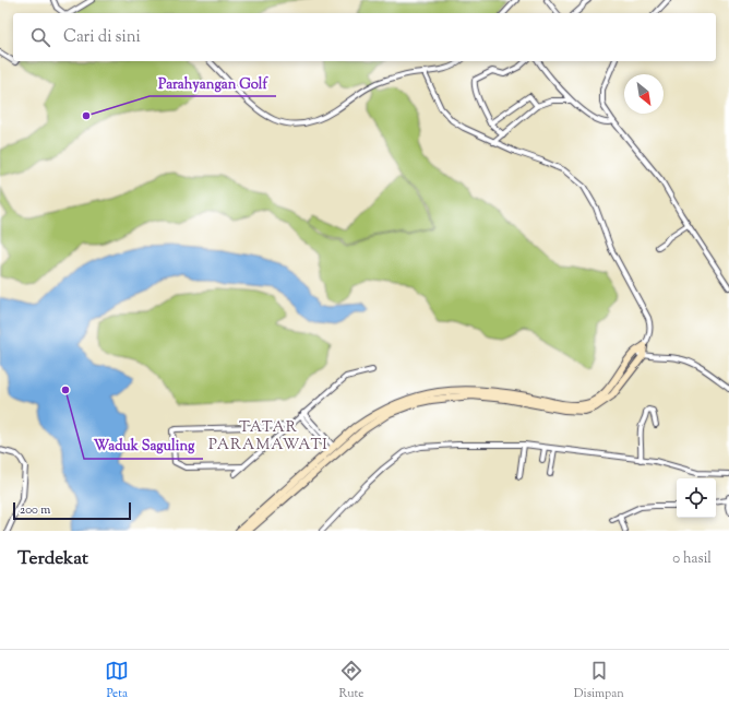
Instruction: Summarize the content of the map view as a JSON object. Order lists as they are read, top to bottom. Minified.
{"districts":["TATAR PARAMAWATI"],"places":["Parahyangan Golf","Waduk Saguling"],"scale_bar":"200 m","north":"bottom right","page":{"search":"Cari di sini","scale":"200 m","heading":["Terdekat","0 hasil"],"nav":["Peta","Rute","Disimpan"]}}
